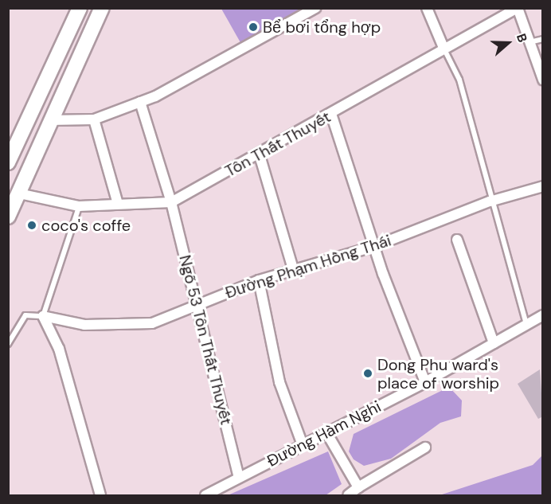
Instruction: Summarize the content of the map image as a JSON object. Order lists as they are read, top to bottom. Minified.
{"streets":{"street":["Tôn Thất Thuyết","Đường Phạm Hồng Thái","Ngõ 53 Tôn Thất Thuyết","Đường Hàm Nghi"]},"crossings":[["Tôn Thất Thuyết","Ngõ 53 Tôn Thất Thuyết"],["Đường Phạm Hồng Thái","Ngõ 53 Tôn Thất Thuyết"],["Ngõ 53 Tôn Thất Thuyết","Đường Hàm Nghi"]],"places":["Bể bơi tổng hợp","coco's coffe","Dong Phu ward's place of worship"],"north":"right"}
